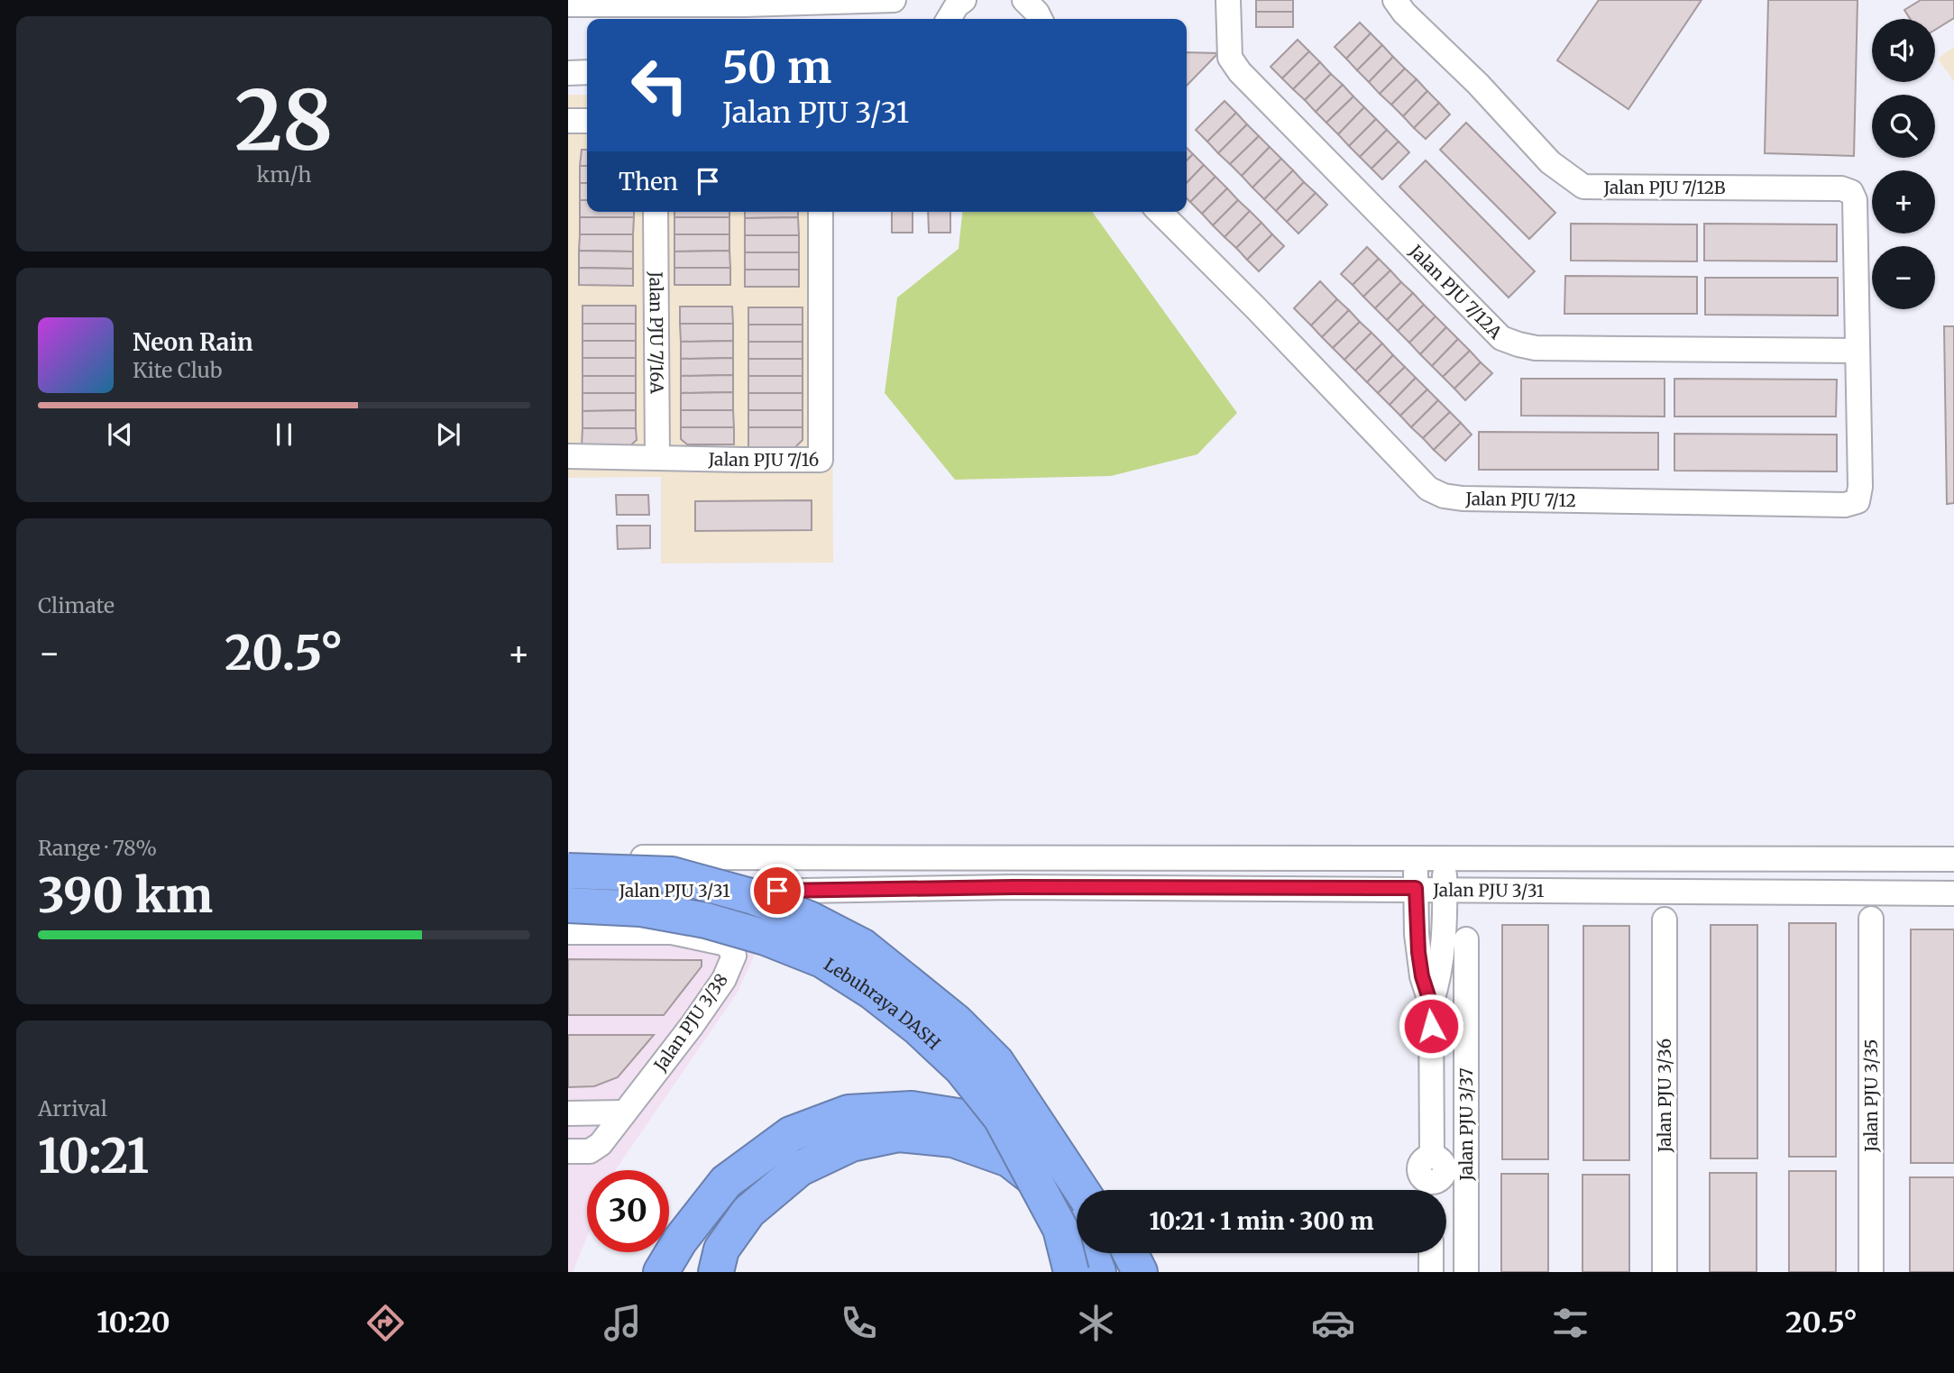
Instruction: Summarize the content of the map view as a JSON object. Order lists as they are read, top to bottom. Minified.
{"streets":{"highway":["Lebuhraya DASH"],"street":["Jalan PJU 7/12B","Jalan PJU 7/12A","Jalan PJU 7/16A","Jalan PJU 7/16","Jalan PJU 7/12","Jalan PJU 3/31","Jalan PJU 3/38","Jalan PJU 3/36","Jalan PJU 3/35","Jalan PJU 3/37"]},"crossings":[["Jalan PJU 7/12B","Jalan PJU 7/12A"],["Jalan PJU 7/12B","Jalan PJU 7/12"],["Jalan PJU 7/12A","Jalan PJU 7/12"],["Jalan PJU 7/16A","Jalan PJU 7/16"]],"page":{"tile":[["28","km/h"],"Climate",["Range · 78%","390 km"],["Arrival","10:21"]],"map_buttons":["+","−"],"turn":["50 m","Jalan PJU 3/31"],"then":"Then","song":["Neon Rain","Kite Club"],"heat":["−","20.5°","+"],"limit":"30","trip":"10:21 · 1 min · 300 m","tabs":["10:20","20.5°"]}}
